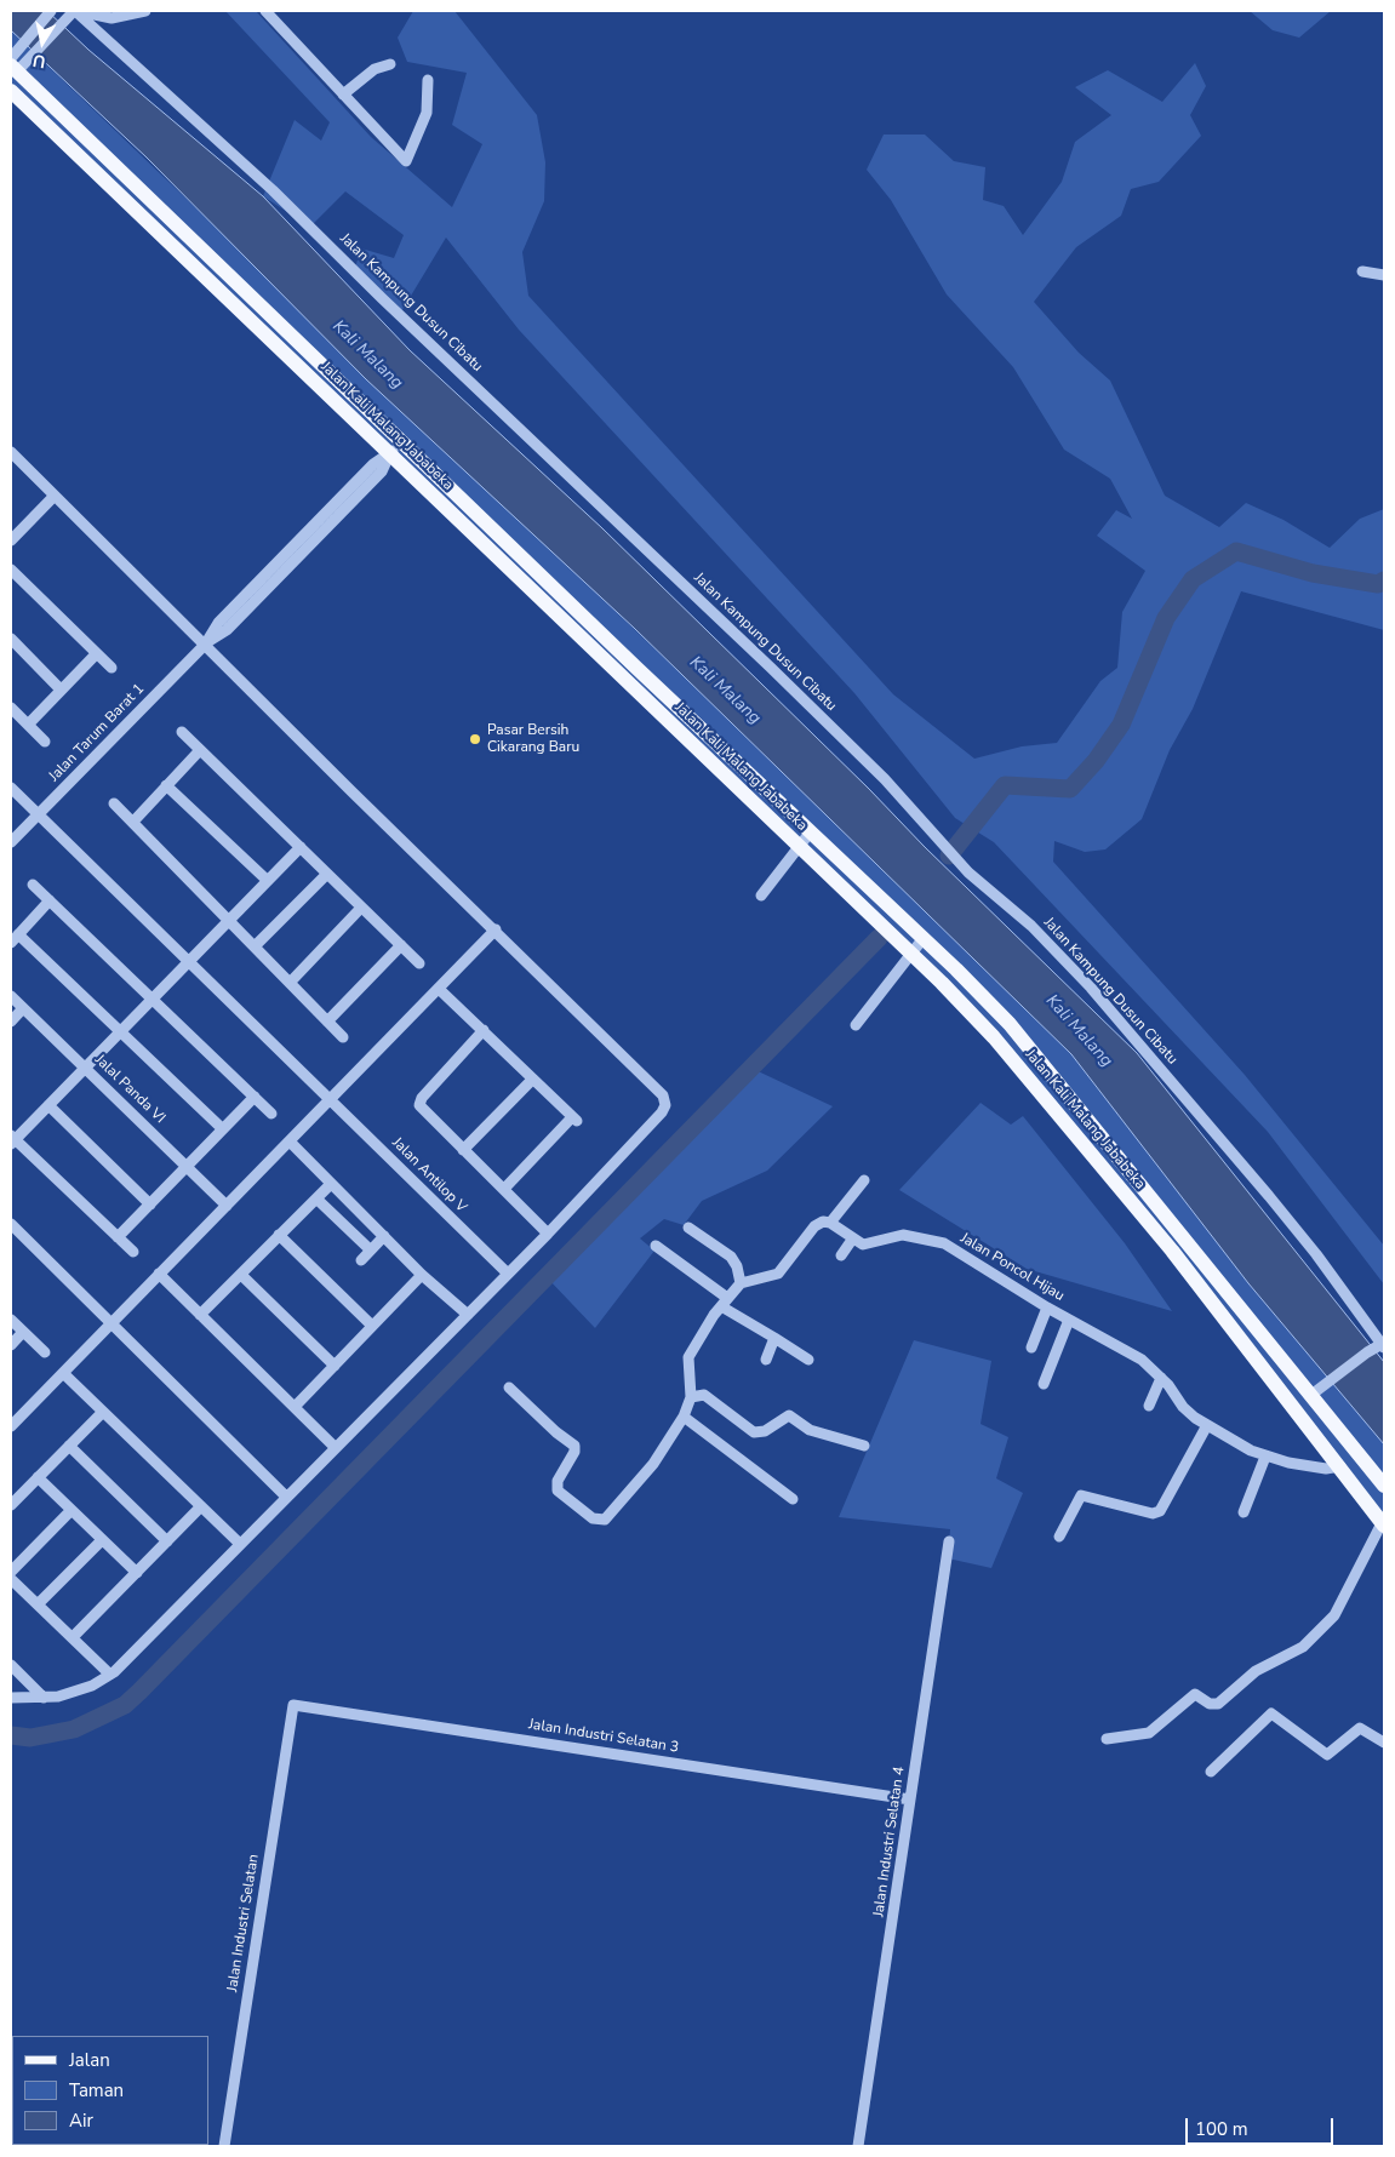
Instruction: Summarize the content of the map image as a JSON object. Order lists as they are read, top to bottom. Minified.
{"streets":{"main road":["Jalan Kali Malang Jababeka"],"street":["Jalan Kampung Dusun Cibatu","Jalan Tarum Barat 1","Jalal Panda VI","Jalan Antilop V","Jalan Poncol Hijau","Jalan Industri Selatan 3","Jalan Industri Selatan 4","Jalan Industri Selatan"]},"crossings":[["Jalan Kali Malang Jababeka","Jalan Tarum Barat 1"],["Jalan Kali Malang Jababeka","Jalan Poncol Hijau"],["Jalan Tarum Barat 1","Jalan Antilop V"],["Jalan Industri Selatan 3","Jalan Industri Selatan 4"],["Jalan Industri Selatan 3","Jalan Industri Selatan"]],"water":["Kali Malang"],"places":["Pasar Bersih Cikarang Baru"],"legend":["Jalan","Taman","Air"],"scale_bar":"100 m","north":"bottom"}
